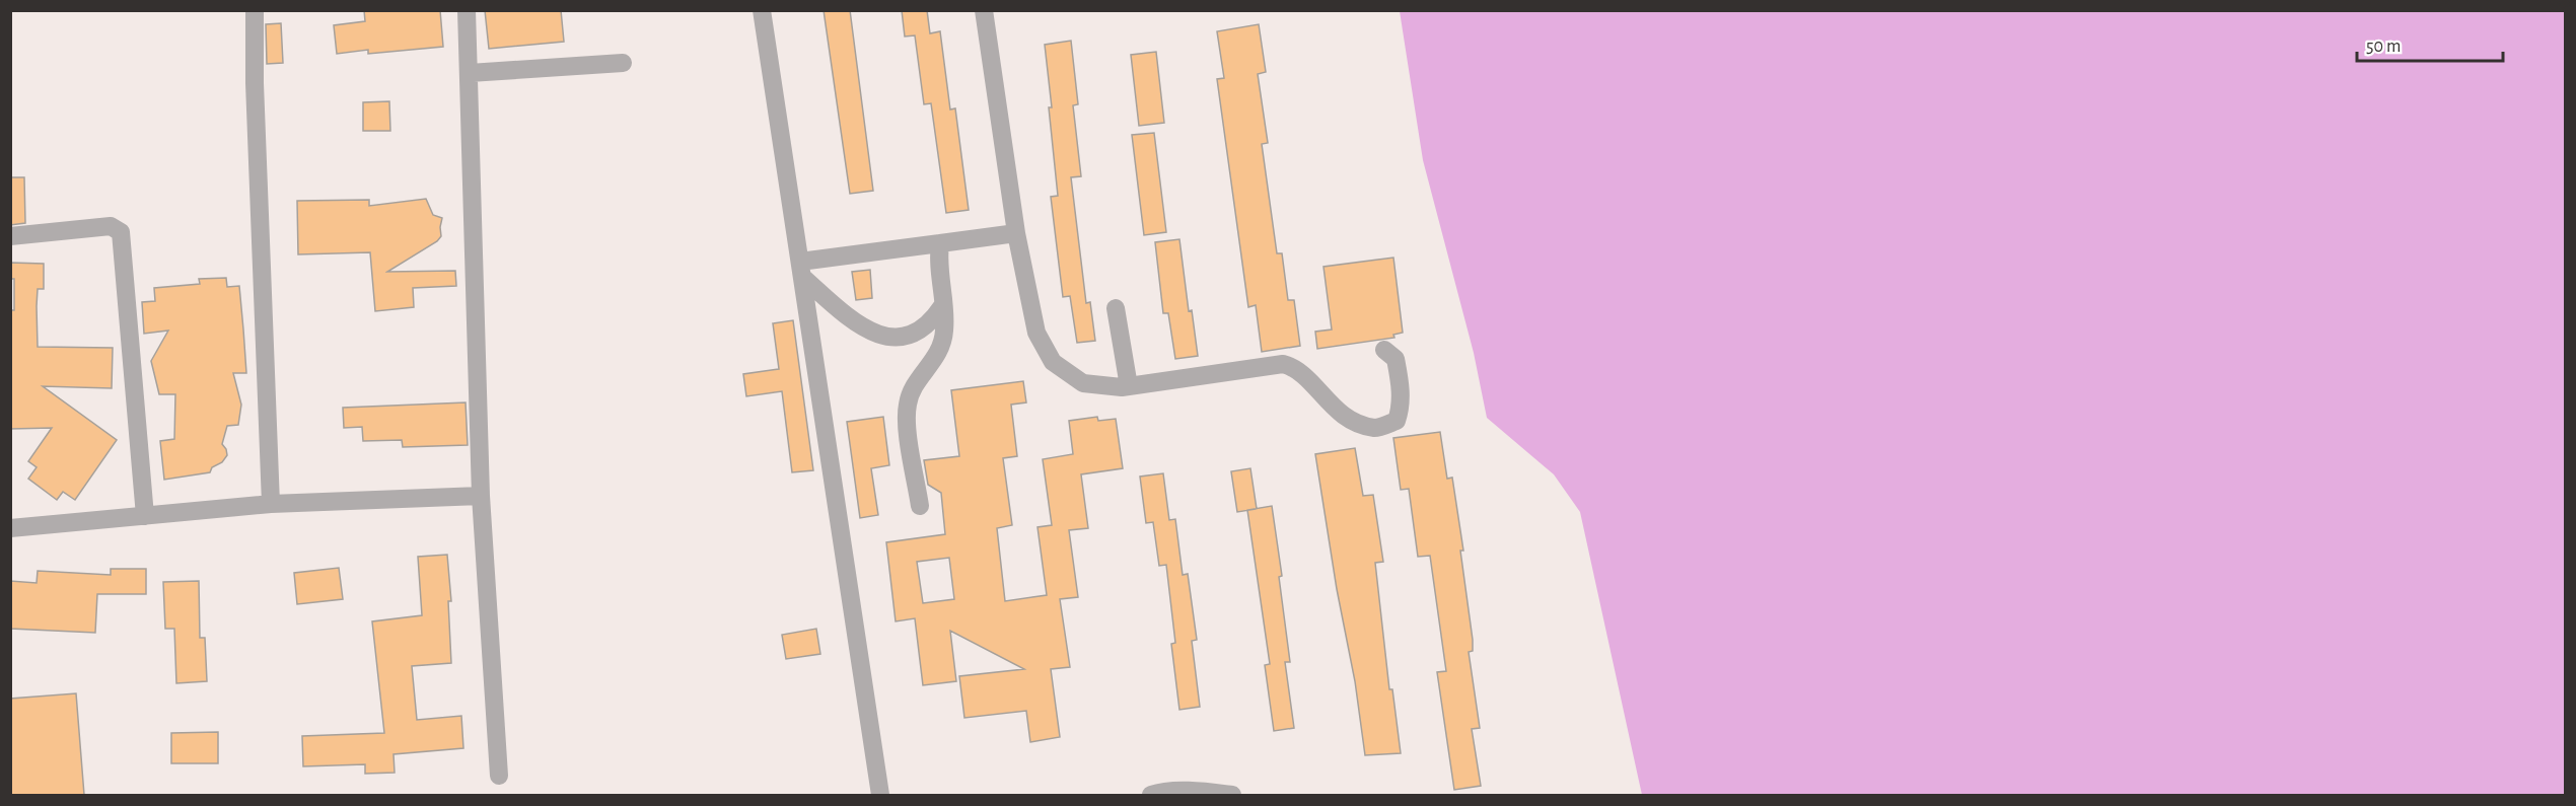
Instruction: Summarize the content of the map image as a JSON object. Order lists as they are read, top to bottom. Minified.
{"scale_bar":"50 m"}
